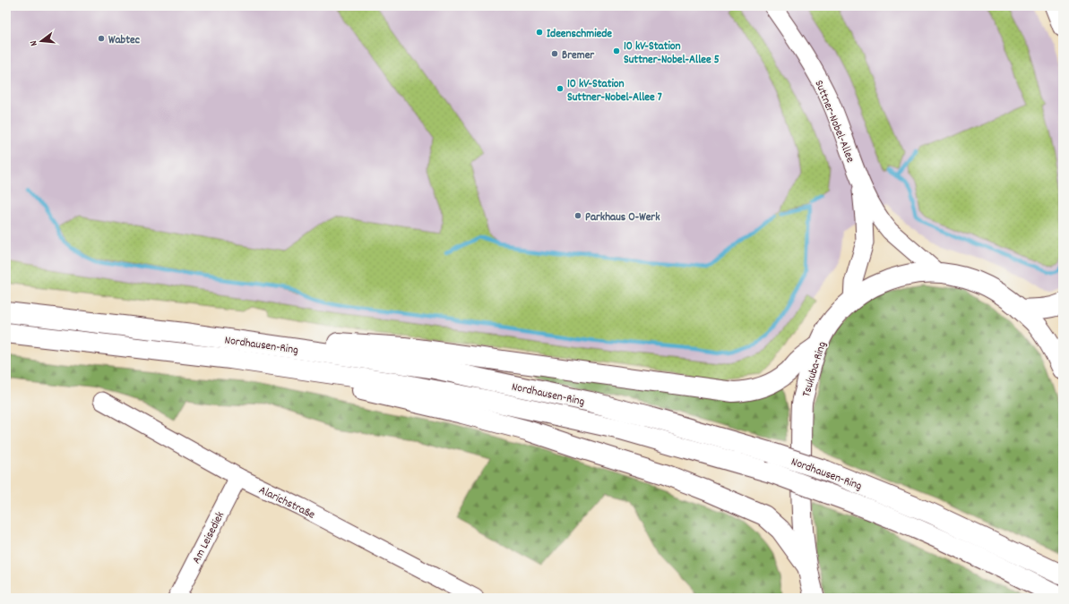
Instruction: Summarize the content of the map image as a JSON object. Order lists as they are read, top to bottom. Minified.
{"streets":{"main road":["Nordhausen-Ring","Tsukuba-Ring"],"street":["Suttner-Nobel-Allee","Alarichstraße","Am Leisediek"]},"crossings":[["Suttner-Nobel-Allee","Tsukuba-Ring"],["Alarichstraße","Am Leisediek"]],"places":["Ideenschmiede","Wabtec","10 kV-Station Suttner-Nobel-Allee 5","Bremer","10 kV-Station Suttner-Nobel-Allee 7","Parkhaus O-Werk"],"north":"left"}
